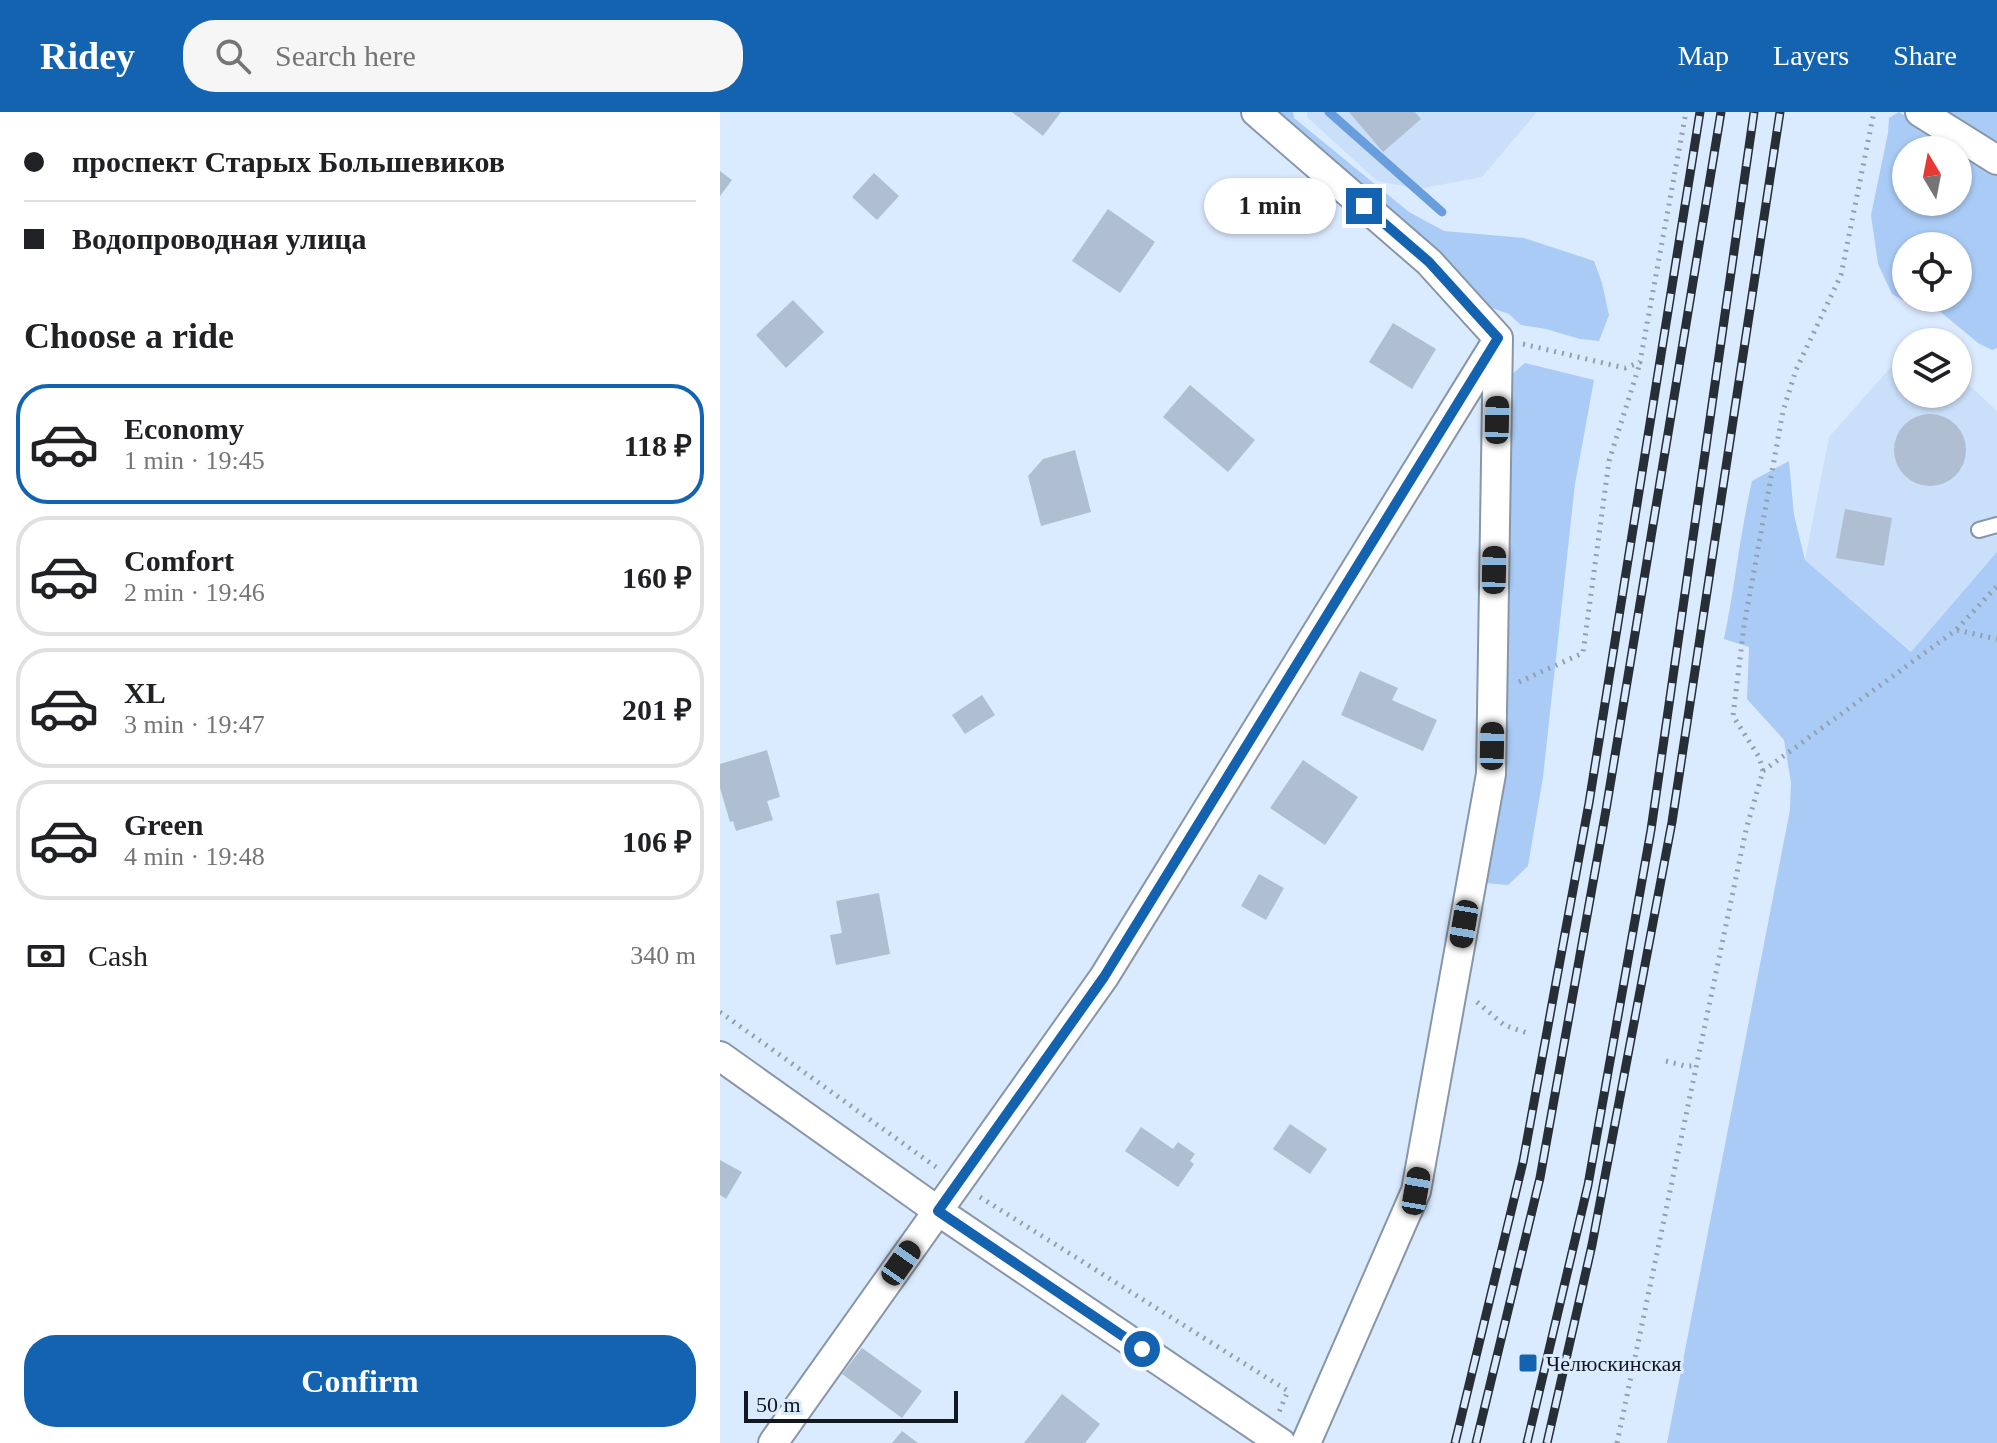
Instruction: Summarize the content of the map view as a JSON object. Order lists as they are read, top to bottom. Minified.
{"places":{"transit":["Челюскинская"]},"scale_bar":"50 m","north":"top","page":{"header":"Ridey","search":"Search here","nav":["Map","Layers","Share"],"banner":["проспект Старых Большевиков","Водопроводная улица"],"bubble":"1 min","heading":"Choose a ride","list":[{"name":"Economy","note":"1 min · 19:45","value":"118 ₽"},{"name":"Comfort","note":"2 min · 19:46","value":"160 ₽"},{"name":"XL","note":"3 min · 19:47","value":"201 ₽"},{"name":"Green","note":"4 min · 19:48","value":"106 ₽"}],"pay":["Cash","340 m"],"buttons":"Confirm","scale":"50 m"}}
